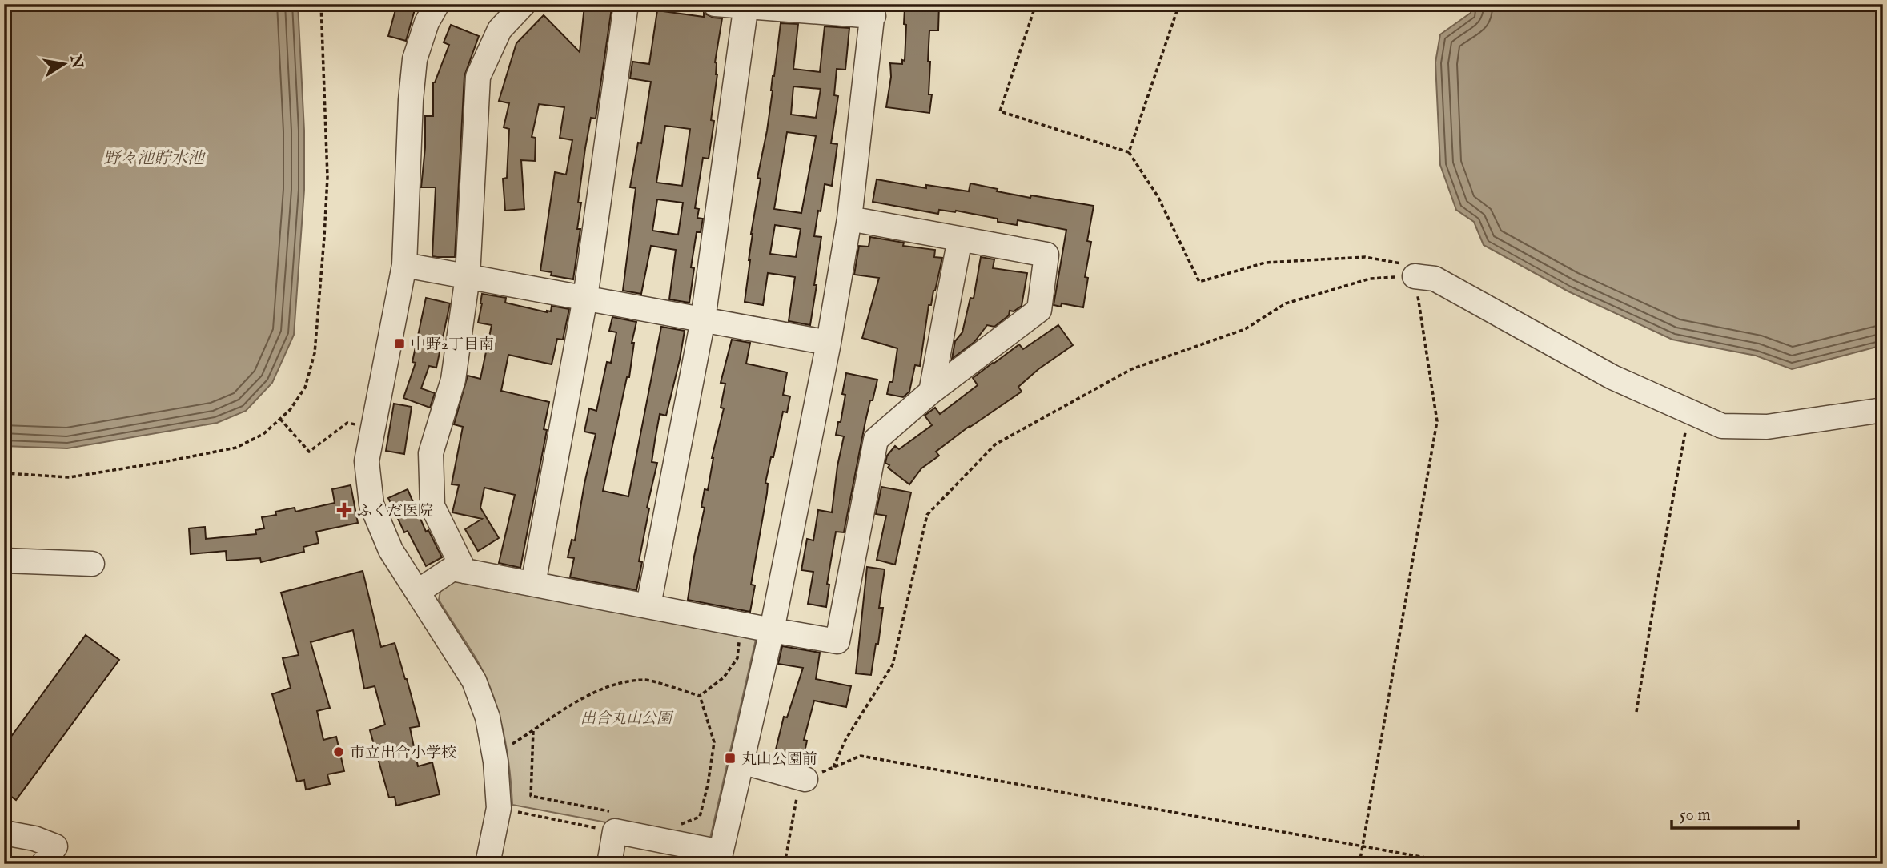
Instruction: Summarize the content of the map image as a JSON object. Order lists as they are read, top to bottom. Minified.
{"water":["野々池貯水池"],"parks":["出合丸山公園"],"places":{"transit":["中野2丁目南","丸山公園前"],"health":["ふくだ医院"],"other":["市立出合小学校"]},"scale_bar":"50 m","north":"right"}
